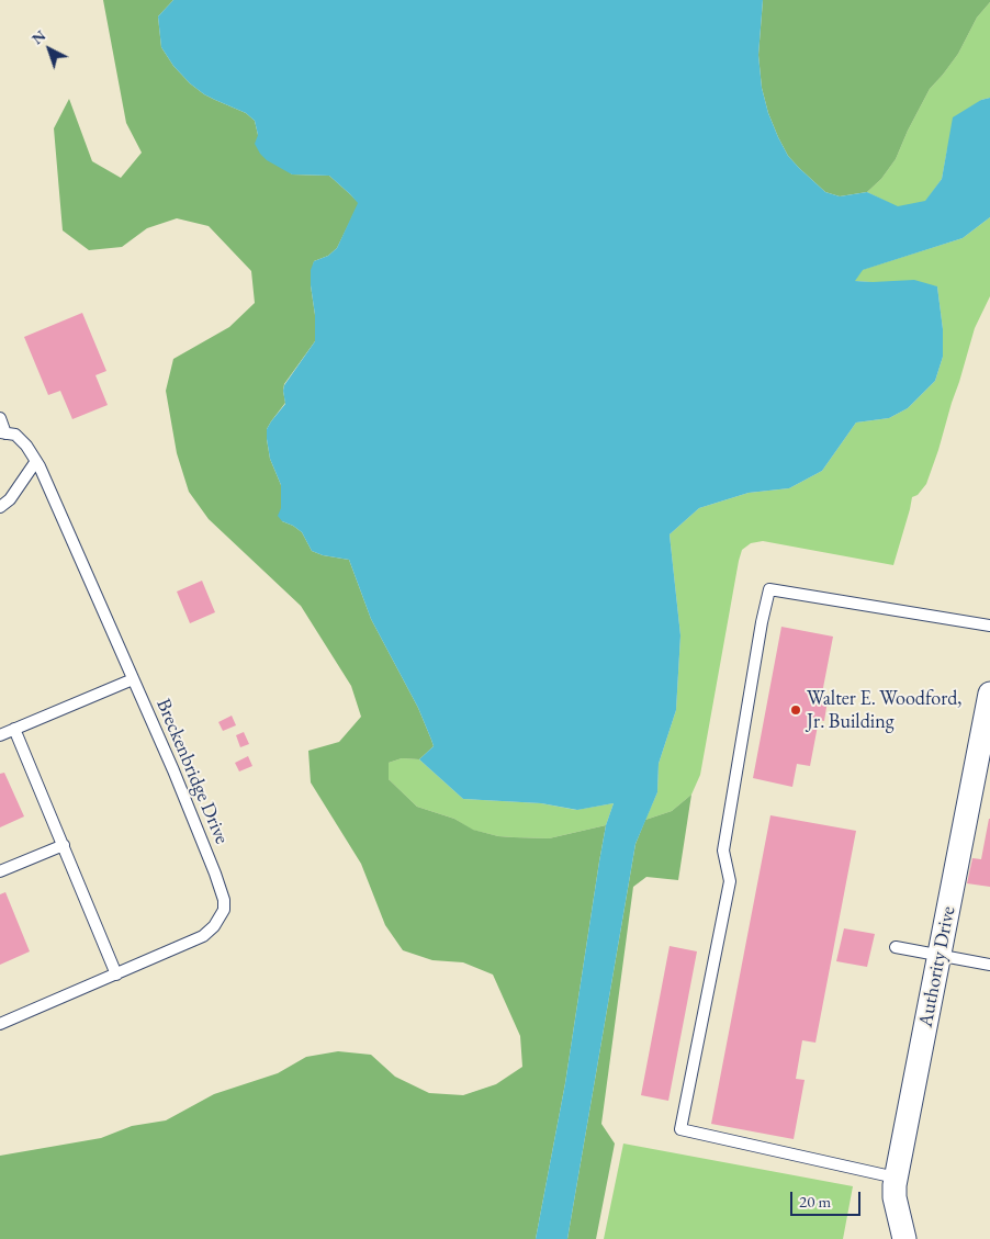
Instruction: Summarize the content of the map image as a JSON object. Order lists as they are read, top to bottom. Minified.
{"streets":{"street":["Authority Drive"],"lane":["Breckenbridge Drive"]},"places":["Walter E. Woodford, Jr. Building"],"scale_bar":"20 m","north":"top left"}
